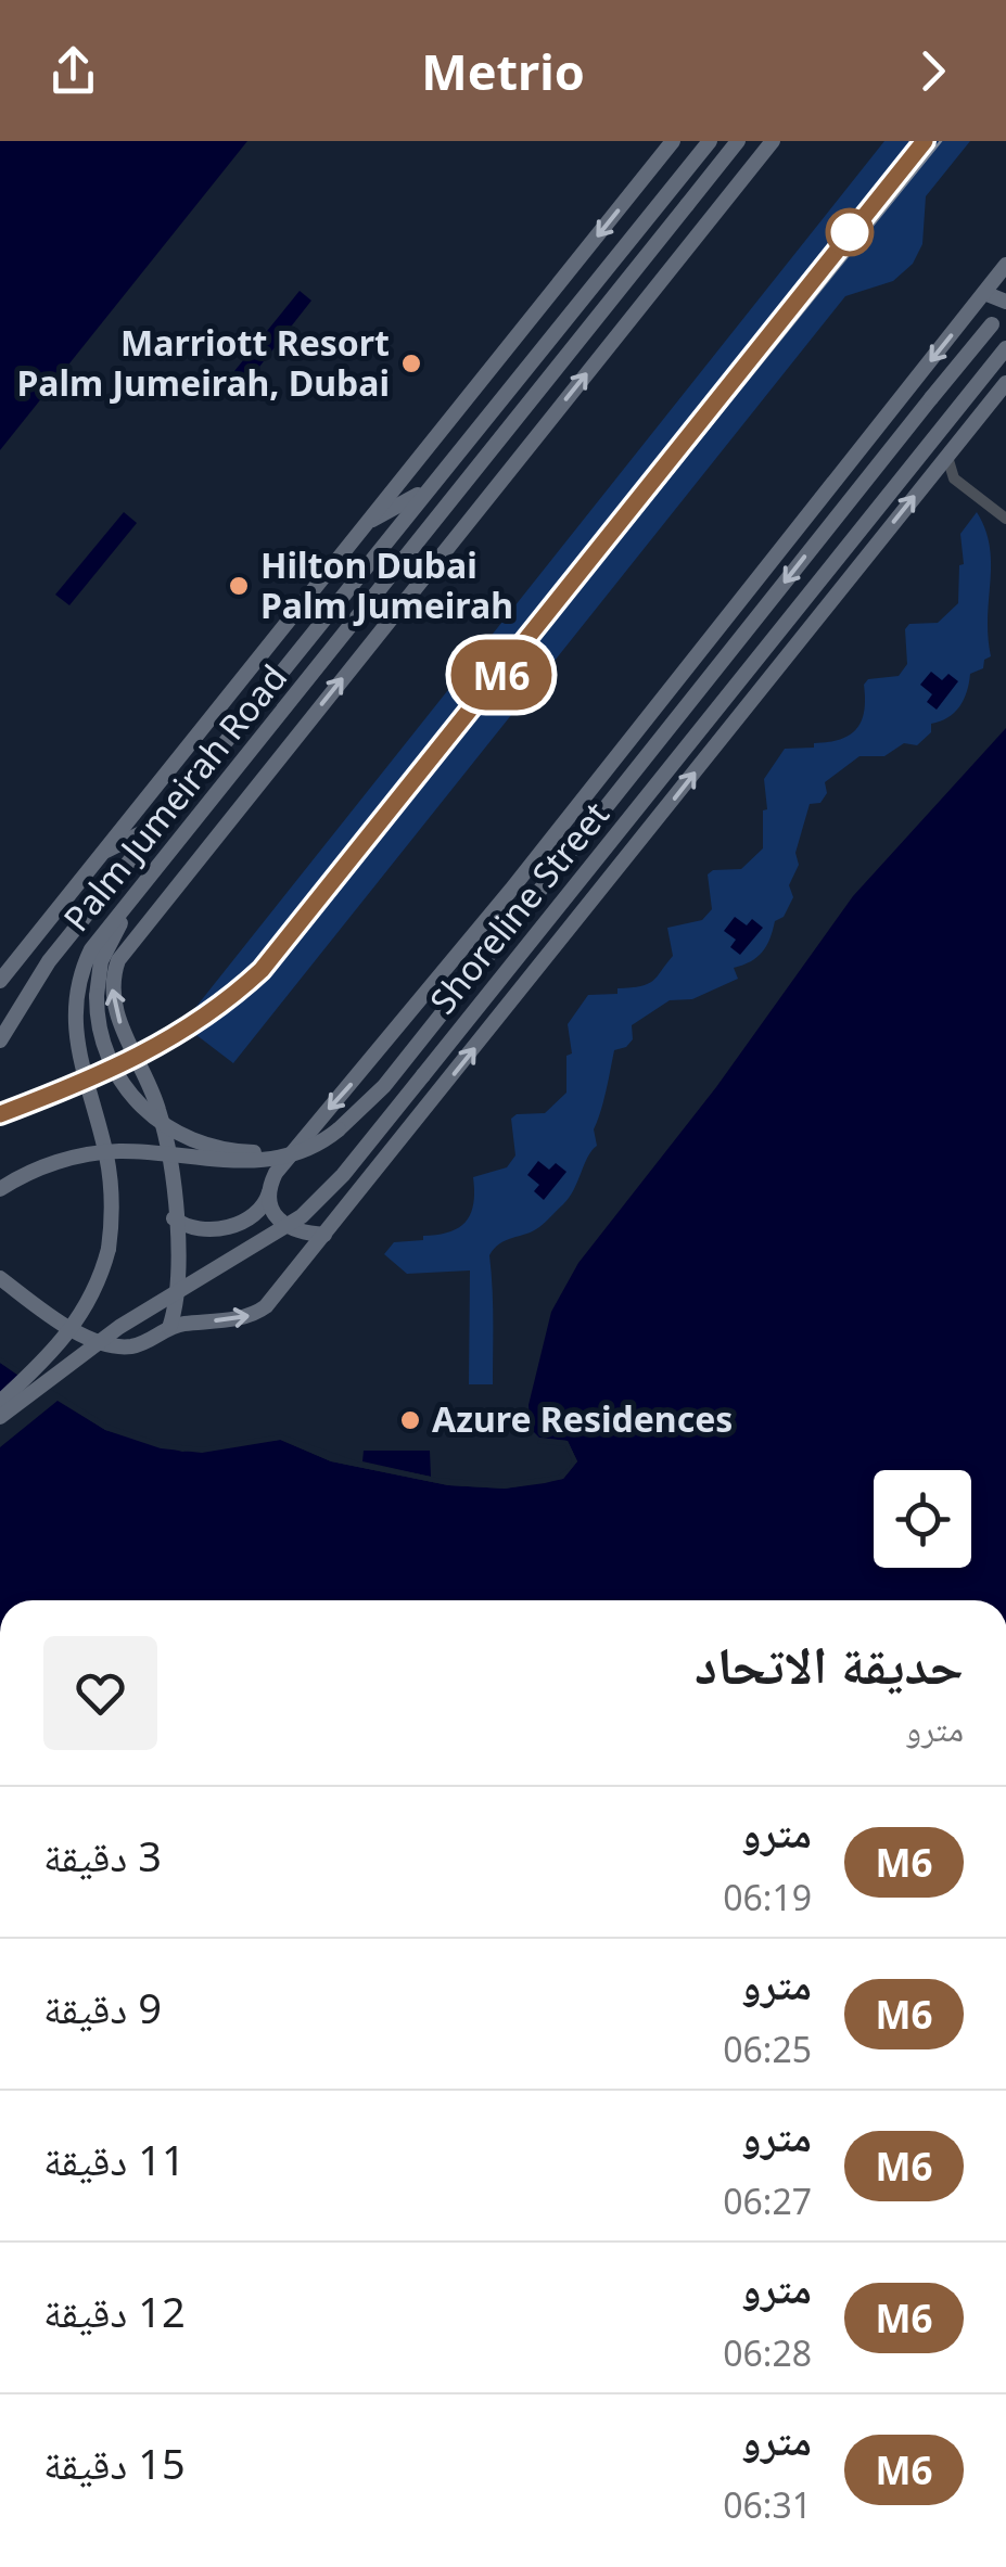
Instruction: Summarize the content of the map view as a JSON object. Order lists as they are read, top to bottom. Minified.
{"streets":{"main road":["Palm Jumeirah Road","Shoreline Street"]},"places":["Marriott Resort Palm Jumeirah, Dubai","Hilton Dubai Palm Jumeirah","Azure Residences"],"lines":["metro line M6"],"page":{"header":"Metrio","on_map":"M6","heading":["حديقة الاتحاد","مترو"],"list":[{"mark":"M6","name":"مترو","note":"06:19","value":"3 دقيقة"},{"mark":"M6","name":"مترو","note":"06:25","value":"9 دقيقة"},{"mark":"M6","name":"مترو","note":"06:27","value":"11 دقيقة"},{"mark":"M6","name":"مترو","note":"06:28","value":"12 دقيقة"},{"mark":"M6","name":"مترو","note":"06:31","value":"15 دقيقة"}]}}
